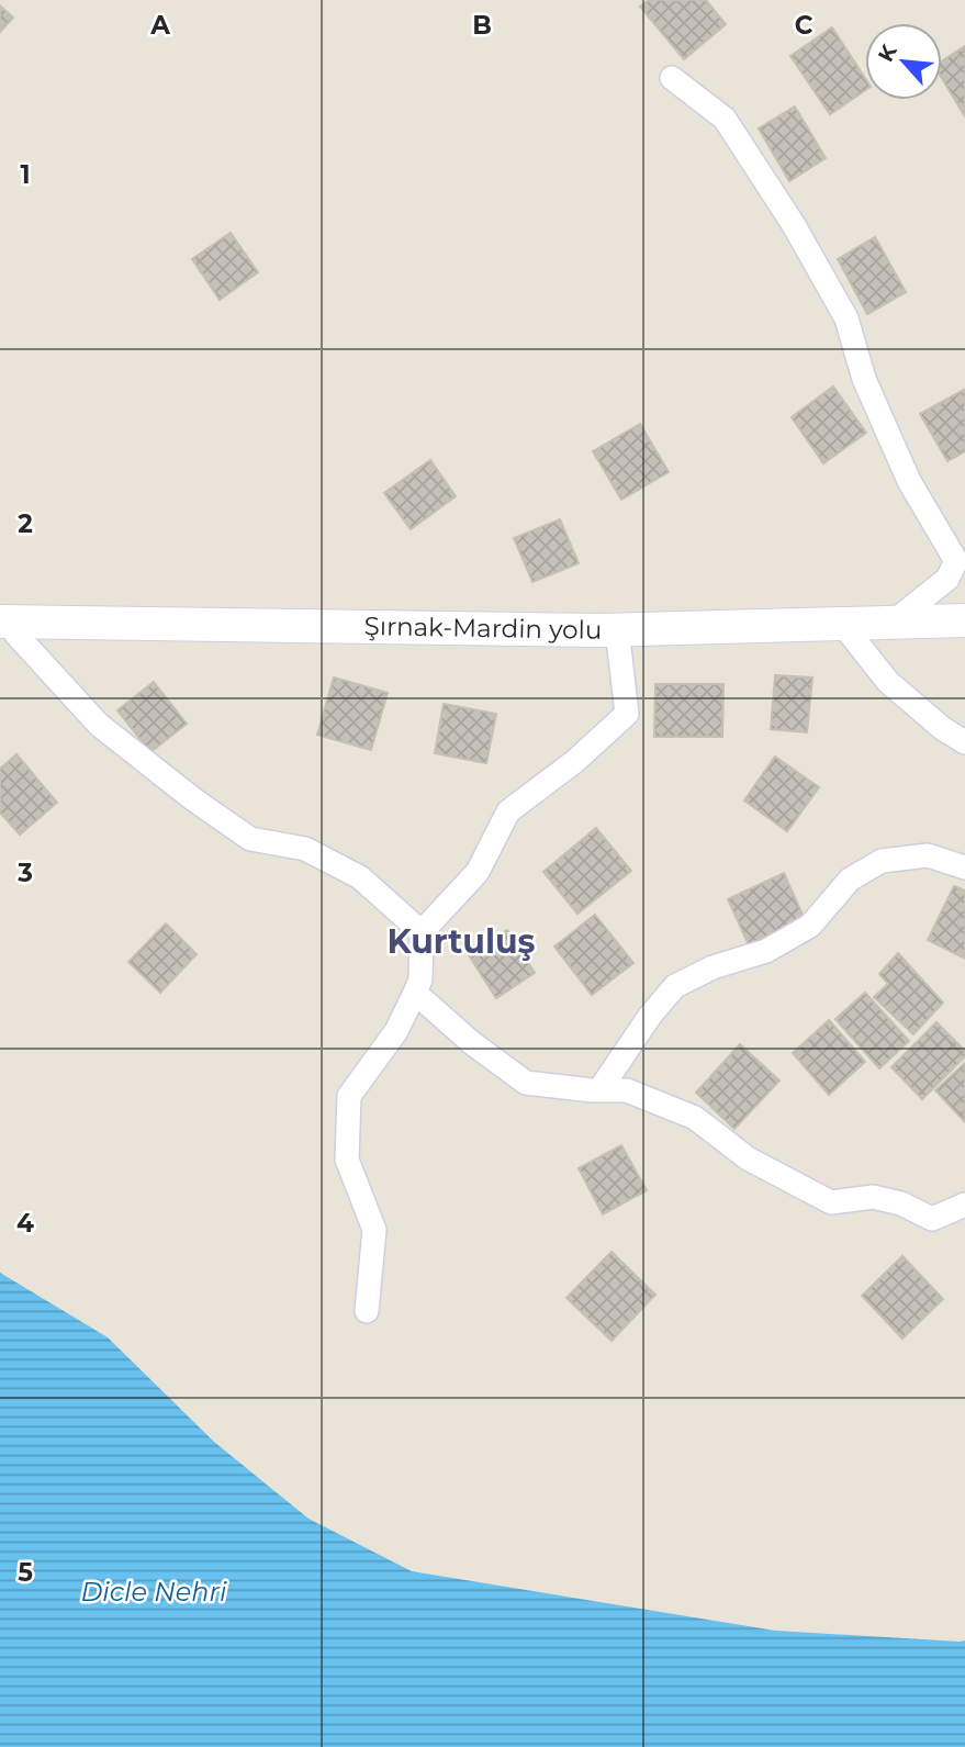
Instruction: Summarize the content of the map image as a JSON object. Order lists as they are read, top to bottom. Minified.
{"streets":{"main road":["Şırnak-Mardin yolu"]},"districts":["Kurtuluş"],"water":["Dicle Nehri"],"north":"top left","grid":{"columns":["A","B","C"],"rows":["1","2","3","4","5"]}}
